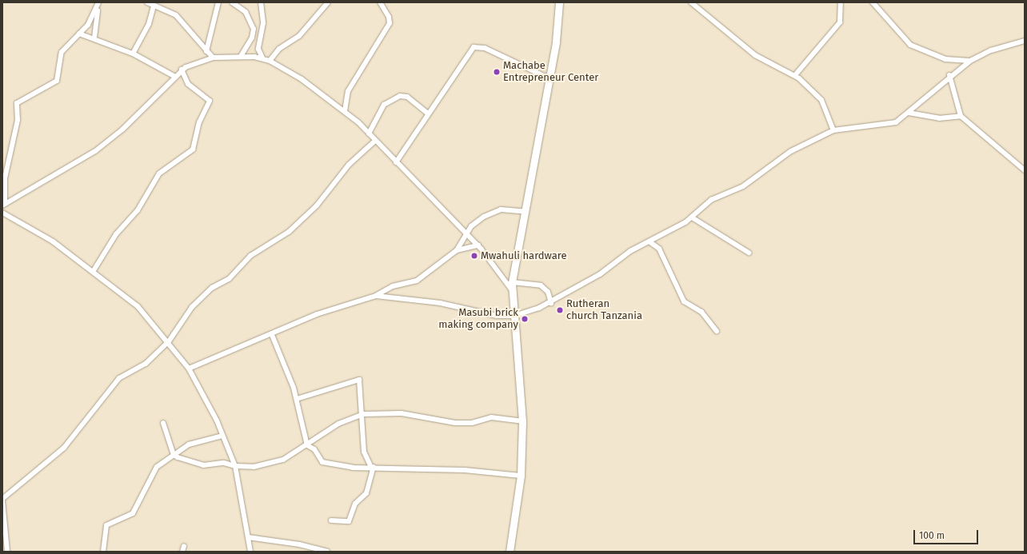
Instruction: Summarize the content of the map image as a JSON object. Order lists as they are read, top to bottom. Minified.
{"places":["Machabe Entrepreneur Center","Mwahuli hardware","Rutheran church Tanzania","Masubi brick making company"],"scale_bar":"100 m"}
